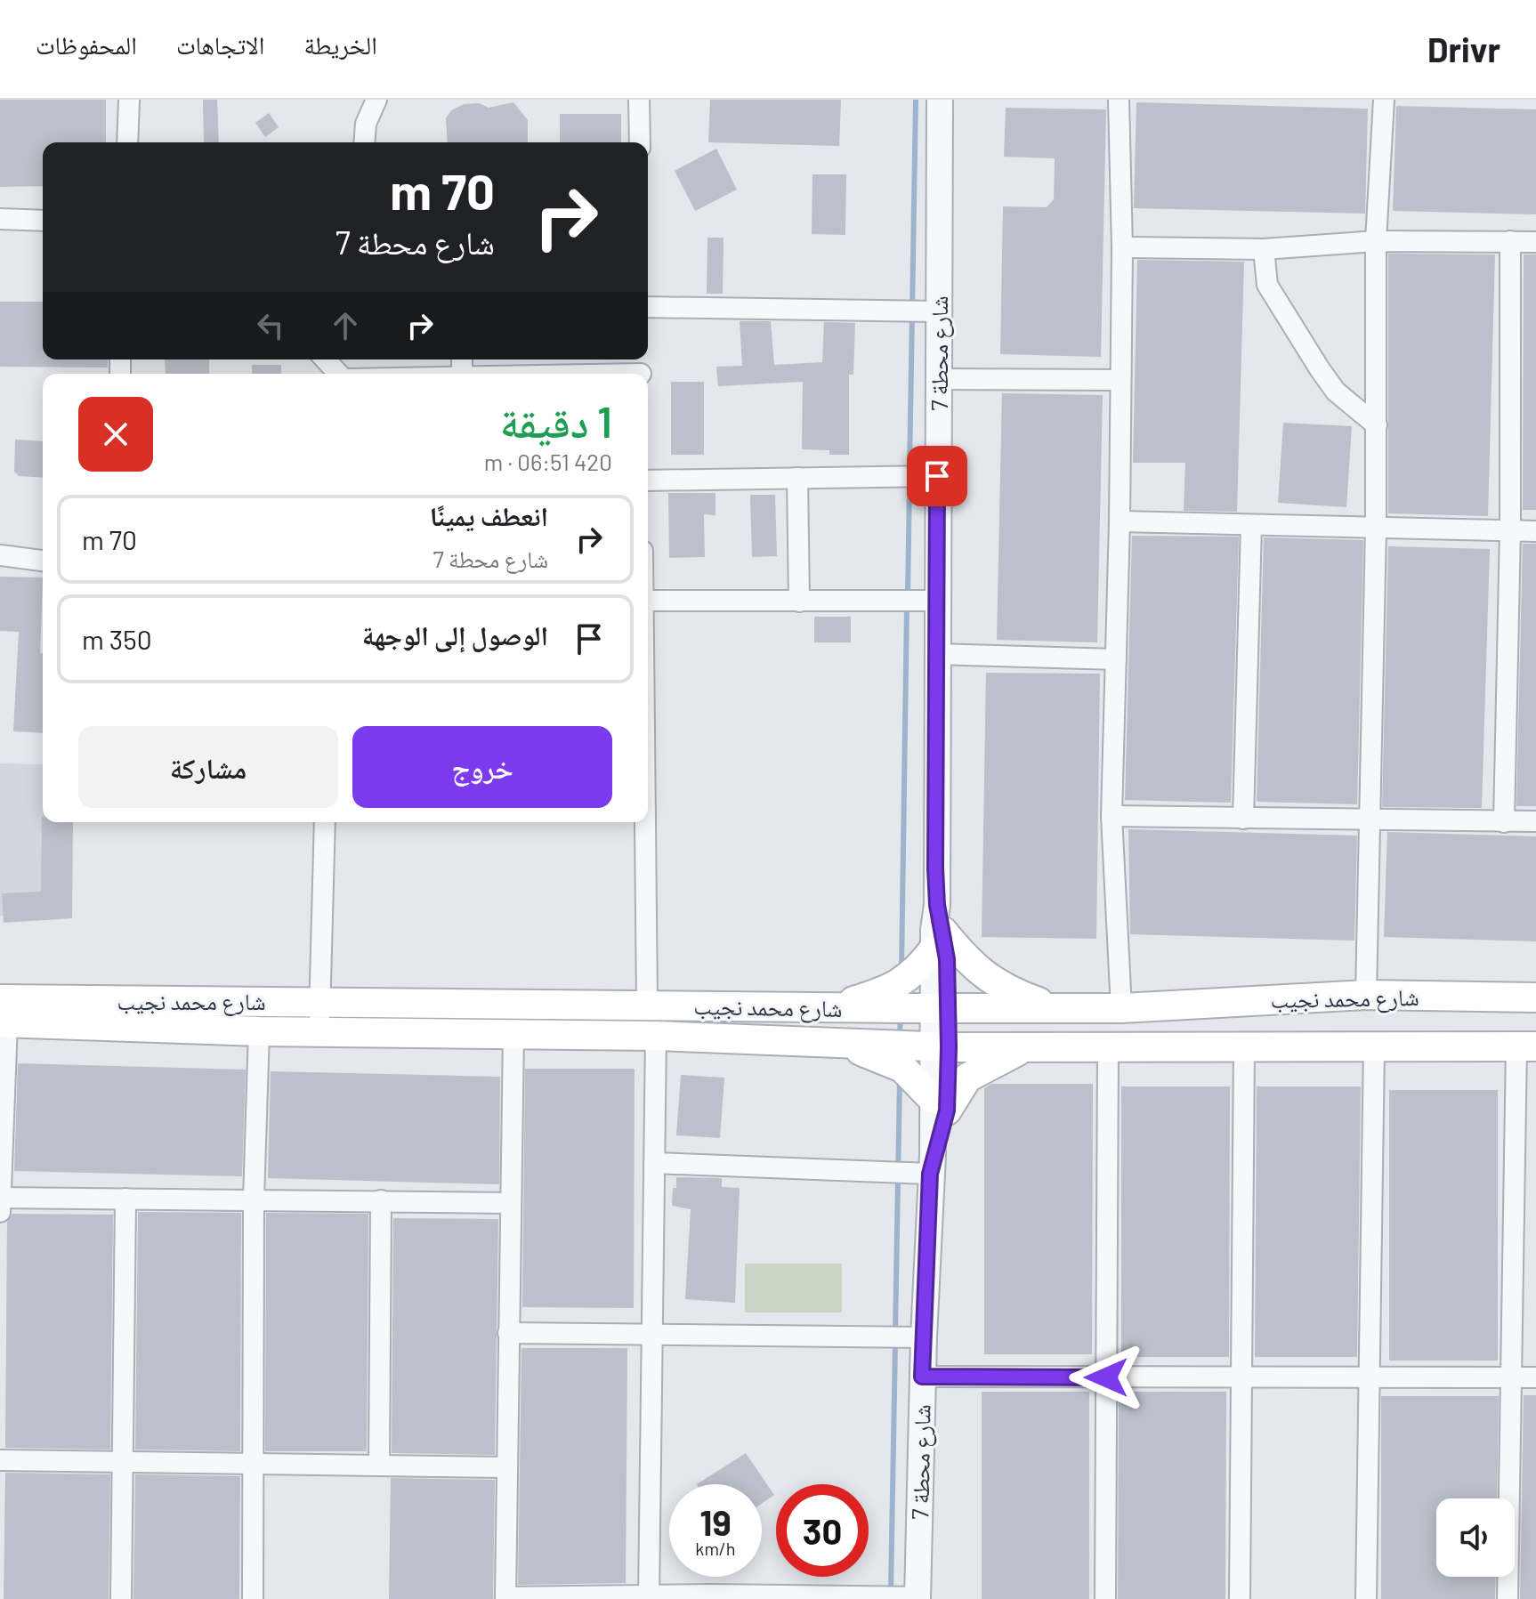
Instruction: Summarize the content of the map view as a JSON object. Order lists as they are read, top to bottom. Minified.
{"streets":{"main road":["شارع محمد نجيب"],"street":["شارع محطة 7"]},"crossings":[["شارع محطة 7","شارع محمد نجيب"]],"page":{"header":"Drivr","nav":["الخريطة","الاتجاهات","المحفوظات"],"turn":["70 m","شارع محطة 7"],"heading":["1 دقيقة","420 m · 06:51"],"list":[{"name":"انعطف يمينًا","note":"شارع محطة 7","value":"70 m"},{"name":"الوصول إلى الوجهة","value":"350 m"}],"buttons":["خروج","مشاركة"],"speed":"19 km/h","limit":"30"}}
